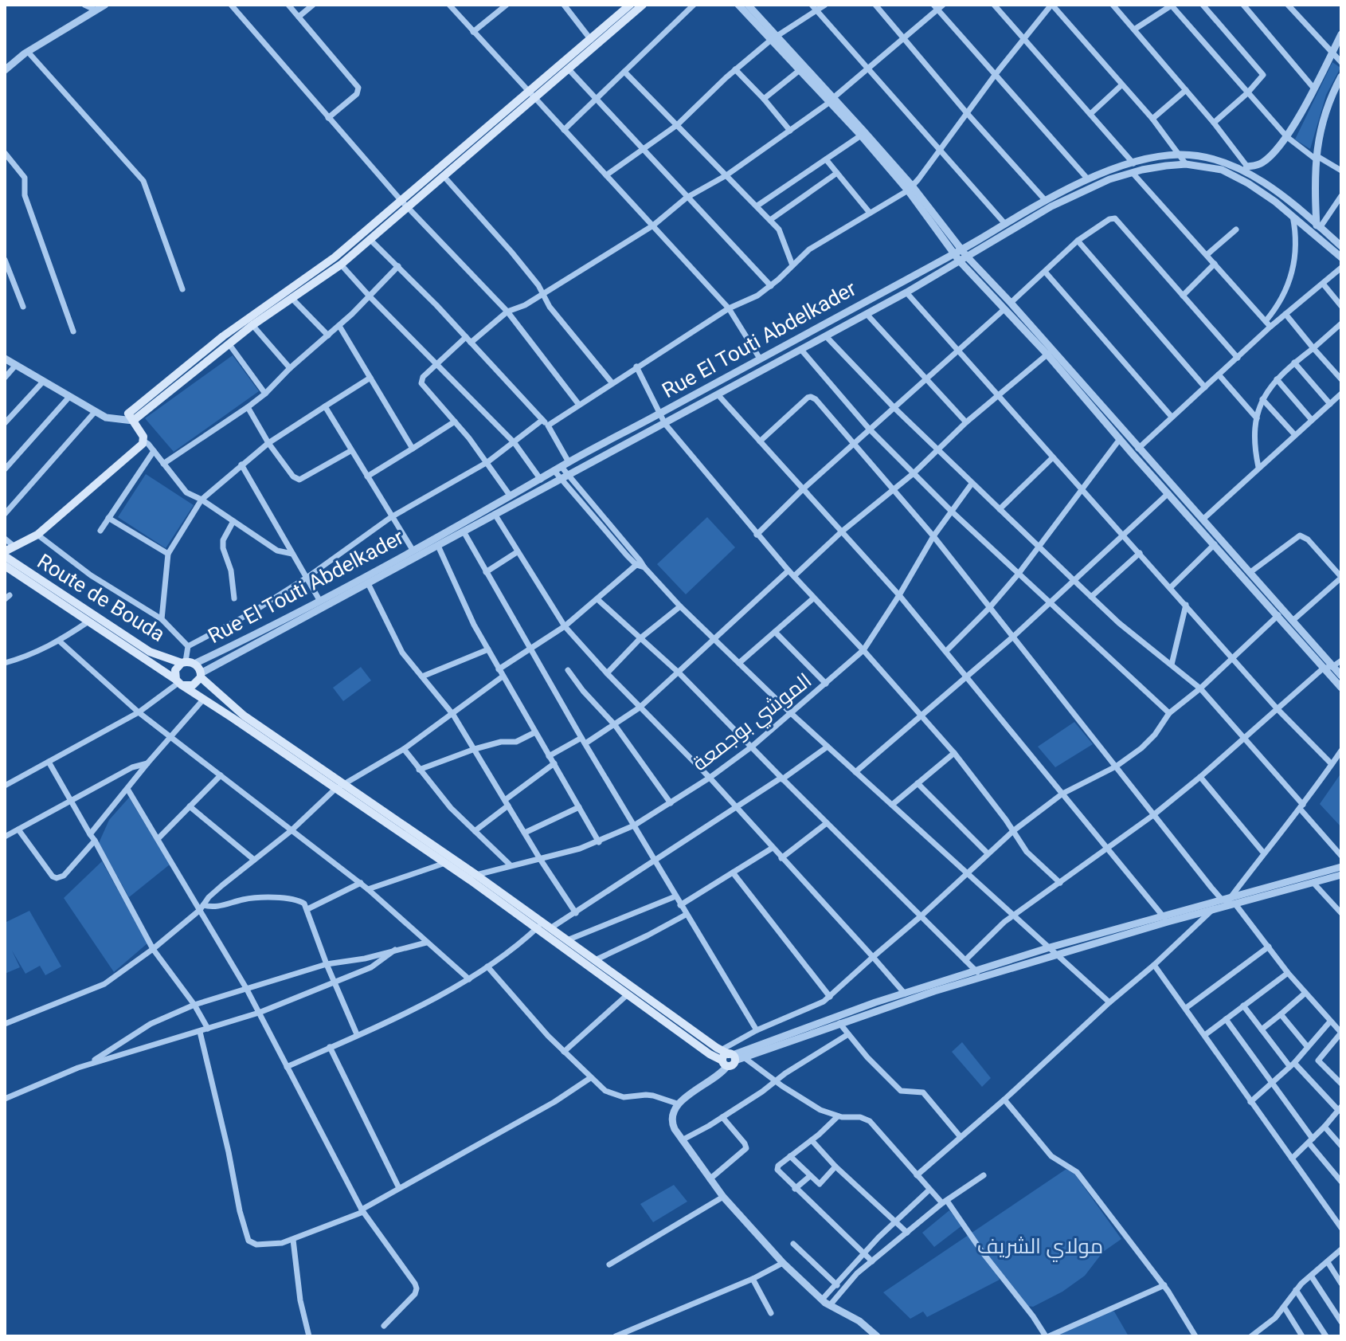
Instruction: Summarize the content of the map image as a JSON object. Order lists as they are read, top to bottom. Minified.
{"streets":{"main road":["Route de Bouda"],"street":["Rue El Touti Abdelkader","الموشي بوجمعة"]},"crossings":[["Rue El Touti Abdelkader","Route de Bouda"],["Route de Bouda","الموشي بوجمعة"]],"parks":["مولاي الشريف"]}
